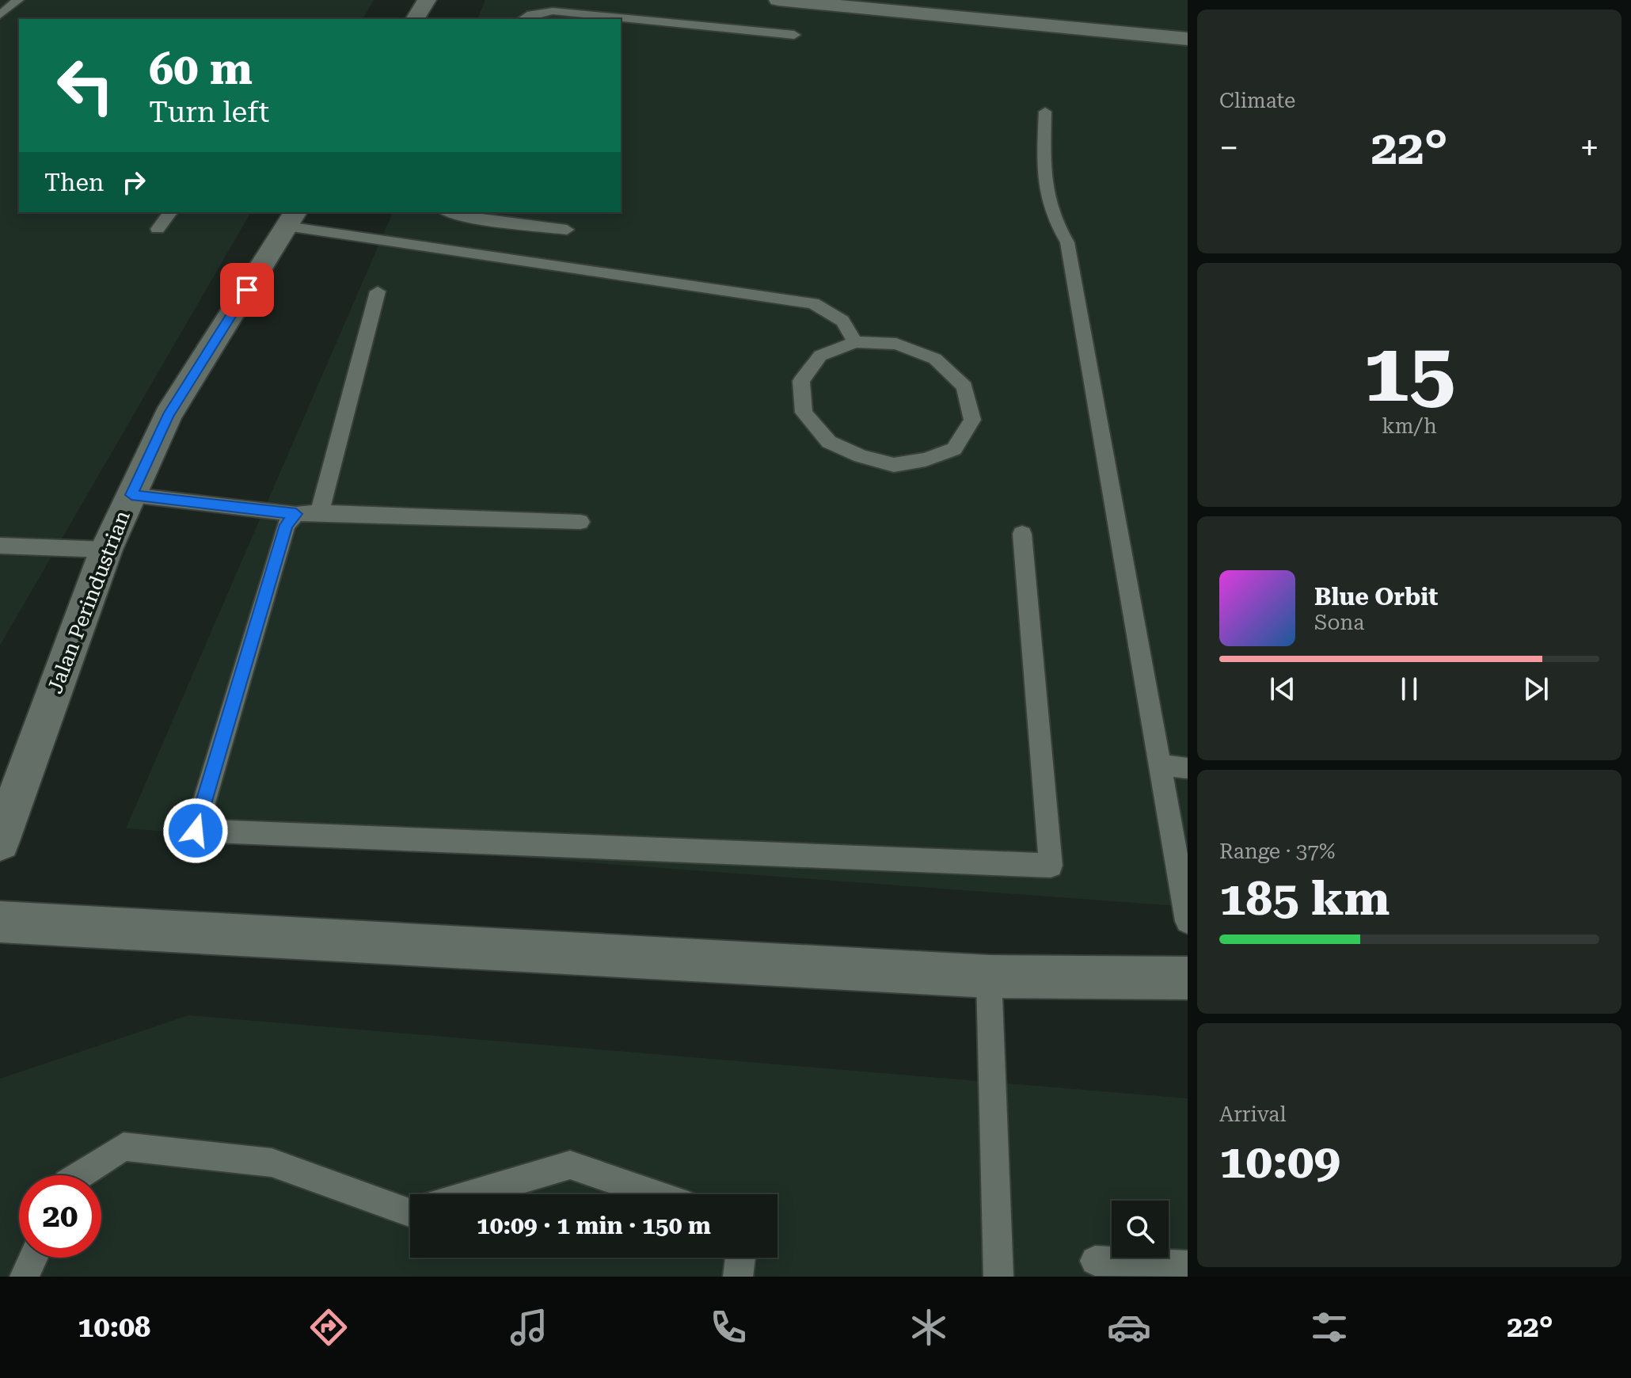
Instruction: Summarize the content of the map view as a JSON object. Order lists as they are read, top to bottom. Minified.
{"streets":{"street":["Jalan Perindustrian"]},"page":{"tile":["Climate",["15","km/h"],["Range · 37%","185 km"],["Arrival","10:09"]],"turn":["60 m","Turn left"],"heat":["−","22°","+"],"then":"Then","song":["Blue Orbit","Sona"],"limit":"20","trip":"10:09 · 1 min · 150 m","tabs":["10:08","22°"]}}
